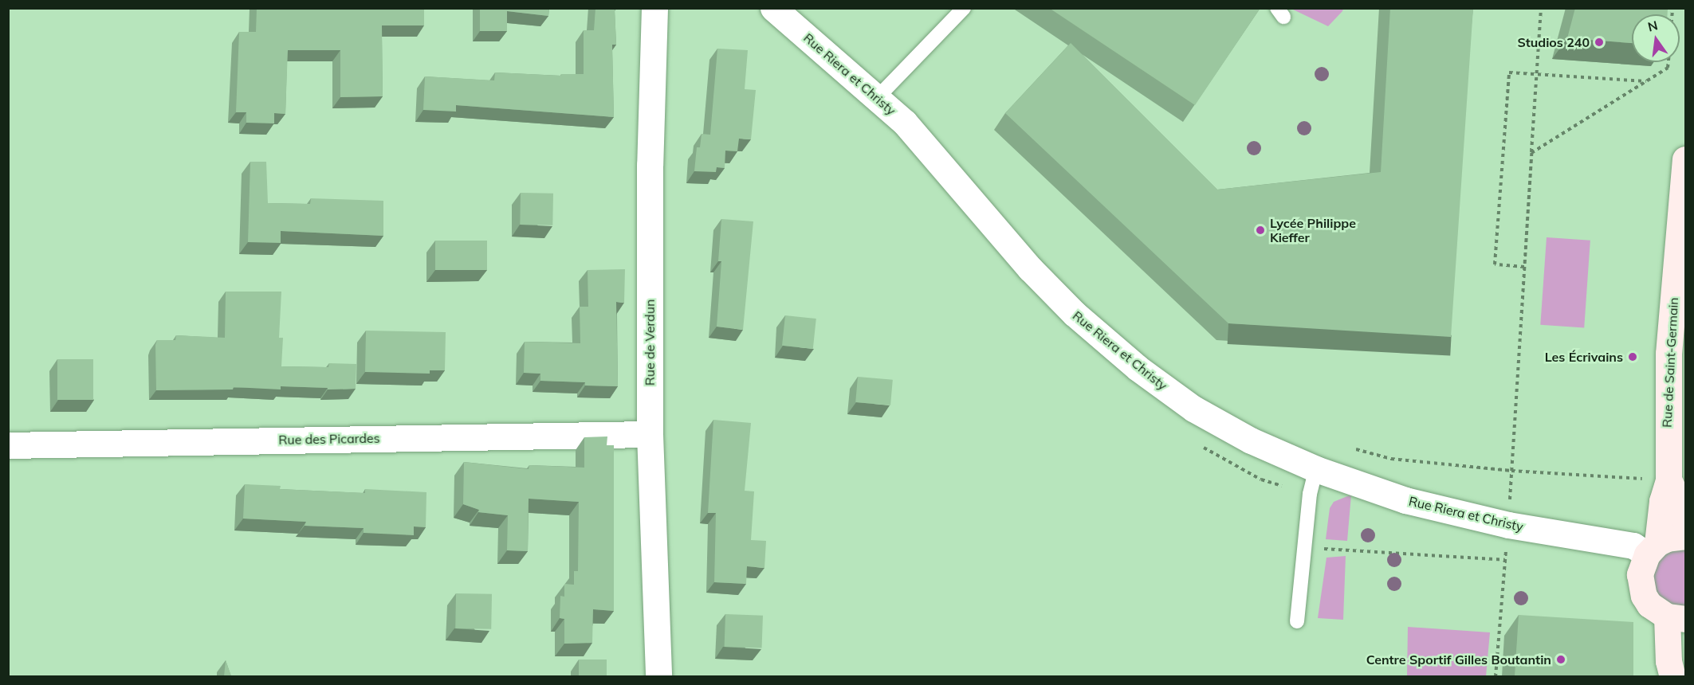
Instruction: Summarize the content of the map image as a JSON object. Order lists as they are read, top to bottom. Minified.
{"streets":{"main road":["Rue de Saint-Germain"],"street":["Rue Riera et Christy","Rue de Verdun","Rue des Picardes"]},"crossings":[["Rue Riera et Christy","Rue de Saint-Germain"],["Rue de Verdun","Rue des Picardes"]],"places":["Studios 240","Lycée Philippe Kieffer","Les Écrivains","Centre Sportif Gilles Boutantin"],"north":"top"}
